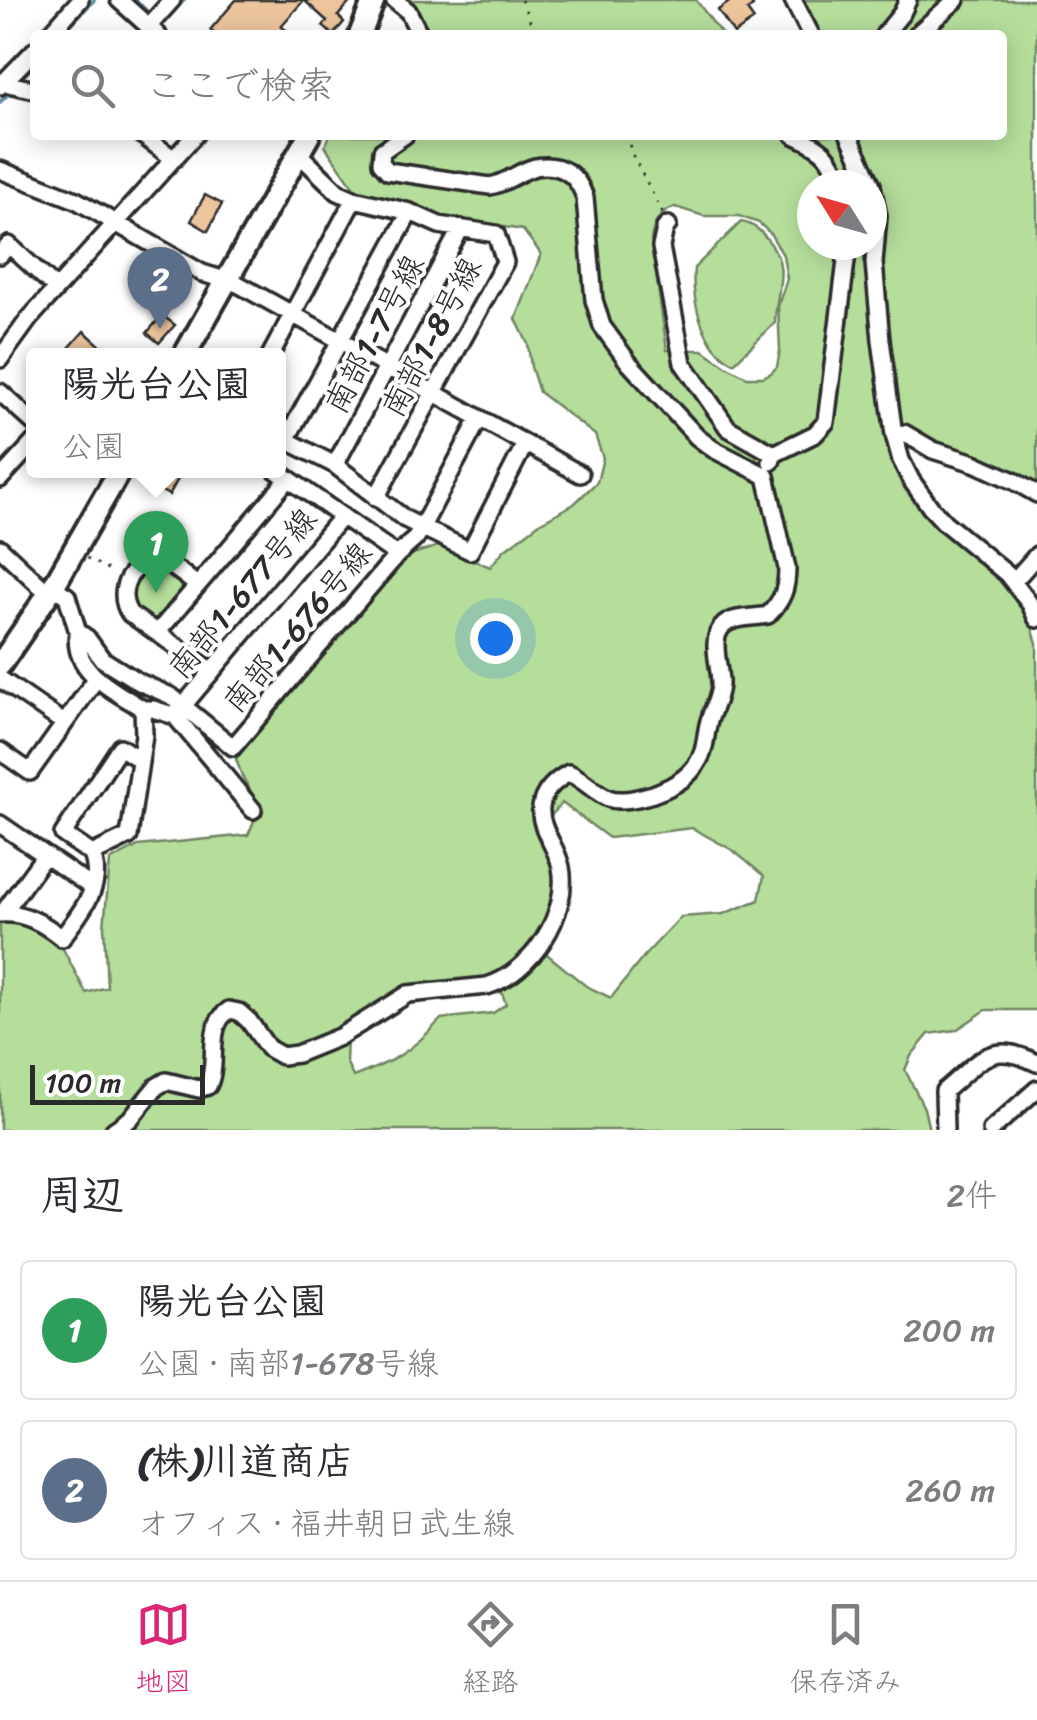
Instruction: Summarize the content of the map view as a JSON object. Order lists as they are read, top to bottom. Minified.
{"streets":{"street":["南部1-7号線","南部1-8号線","南部1-677号線","南部1-676号線"]},"crossings":[["南部1-7号線","南部1-8号線"],["南部1-677号線","南部1-676号線"]],"scale_bar":"100 m","north":"top left","page":{"search":"ここで検索","pins":["2","1"],"popup":["陽光台公園","公園"],"scale":"100 m","heading":["周辺","2件"],"list":[{"mark":"1","name":"陽光台公園","note":"公園 · 南部1-678号線","value":"200 m"},{"mark":"2","name":"(株)川道商店","note":"オフィス · 福井朝日武生線","value":"260 m"}],"nav":["地図","経路","保存済み"]}}
